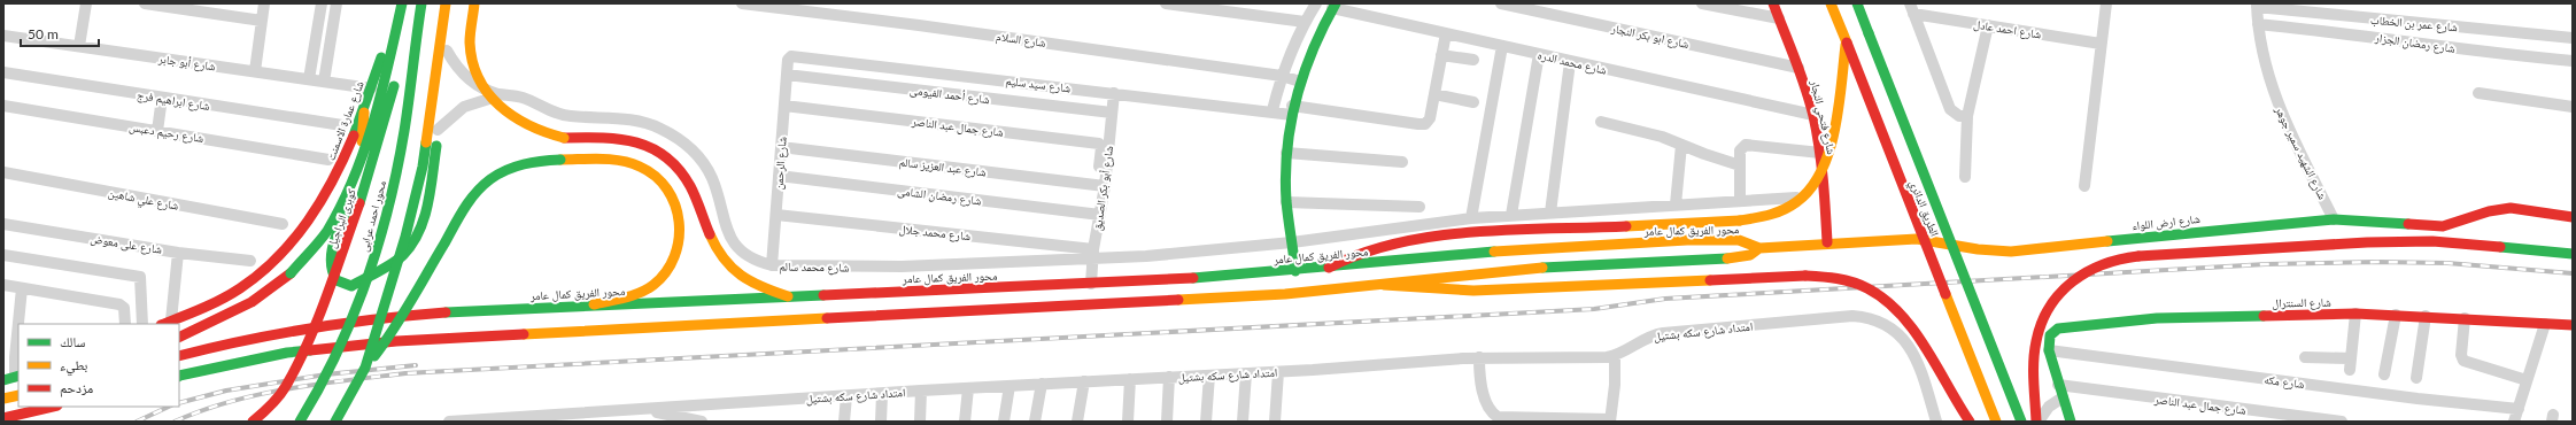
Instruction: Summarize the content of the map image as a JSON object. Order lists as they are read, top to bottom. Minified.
{"streets":{"main road":["شارع فتحي النجار","شارع عمارة الاسمنت","الطريق الدائري","محور احمد عرابى","كوبرى البراجيل","شارع ارض اللواء","محور الفريق كمال عامر","شارع السنترال"],"street":["شارع عمر بن الخطاب","شارع احمد عادل","شارع ابو بكر النجار","شارع السلام","شارع رمضان الجزار","شارع أبو جابر","شارع محمد الدره","شارع سيد سليم","شارع أحمد الفيومى","شارع ابراهيم فرج","شارع جمال عبد الناصر","شارع رحيم دعبس","شارع الشهيد سمير جوهر","شارع الرحمن","شارع عبد العزيز سالم","شارع أبو بكر الصديق","شارع رمضان الشامى","شارع علي شاهين","شارع محمد جلال","شارع على معوض","شارع محمد سالم","امتداد شارع سكه بشتيل","شارع مكه"]},"crossings":[["شارع عمر بن الخطاب","شارع الشهيد سمير جوهر"],["شارع ابو بكر النجار","شارع فتحي النجار"],["شارع رمضان الجزار","شارع الشهيد سمير جوهر"],["شارع أبو جابر","شارع عمارة الاسمنت"],["شارع محمد الدره","شارع فتحي النجار"],["شارع سيد سليم","شارع الرحمن"],["شارع سيد سليم","شارع أبو بكر الصديق"],["شارع أحمد الفيومى","شارع الرحمن"],["شارع أحمد الفيومى","شارع أبو بكر الصديق"],["شارع فتحي النجار","شارع ارض اللواء"],["شارع جمال عبد الناصر","شارع الرحمن"],["شارع جمال عبد الناصر","شارع أبو بكر الصديق"],["شارع الشهيد سمير جوهر","شارع ارض اللواء"],["شارع الرحمن","شارع عبد العزيز سالم"],["شارع الرحمن","شارع رمضان الشامى"],["شارع الرحمن","شارع محمد جلال"],["شارع الرحمن","شارع محمد سالم"],["شارع عبد العزيز سالم","شارع أبو بكر الصديق"],["شارع أبو بكر الصديق","شارع رمضان الشامى"],["شارع أبو بكر الصديق","محور الفريق كمال عامر"],["شارع أبو بكر الصديق","شارع محمد جلال"],["شارع أبو بكر الصديق","شارع محمد سالم"],["شارع ارض اللواء","محور الفريق كمال عامر"],["شارع محمد جلال","شارع محمد سالم"],["شارع السنترال","شارع مكه"]],"legend":["سالك","بطيء","مزدحم"],"scale_bar":"50 m"}
